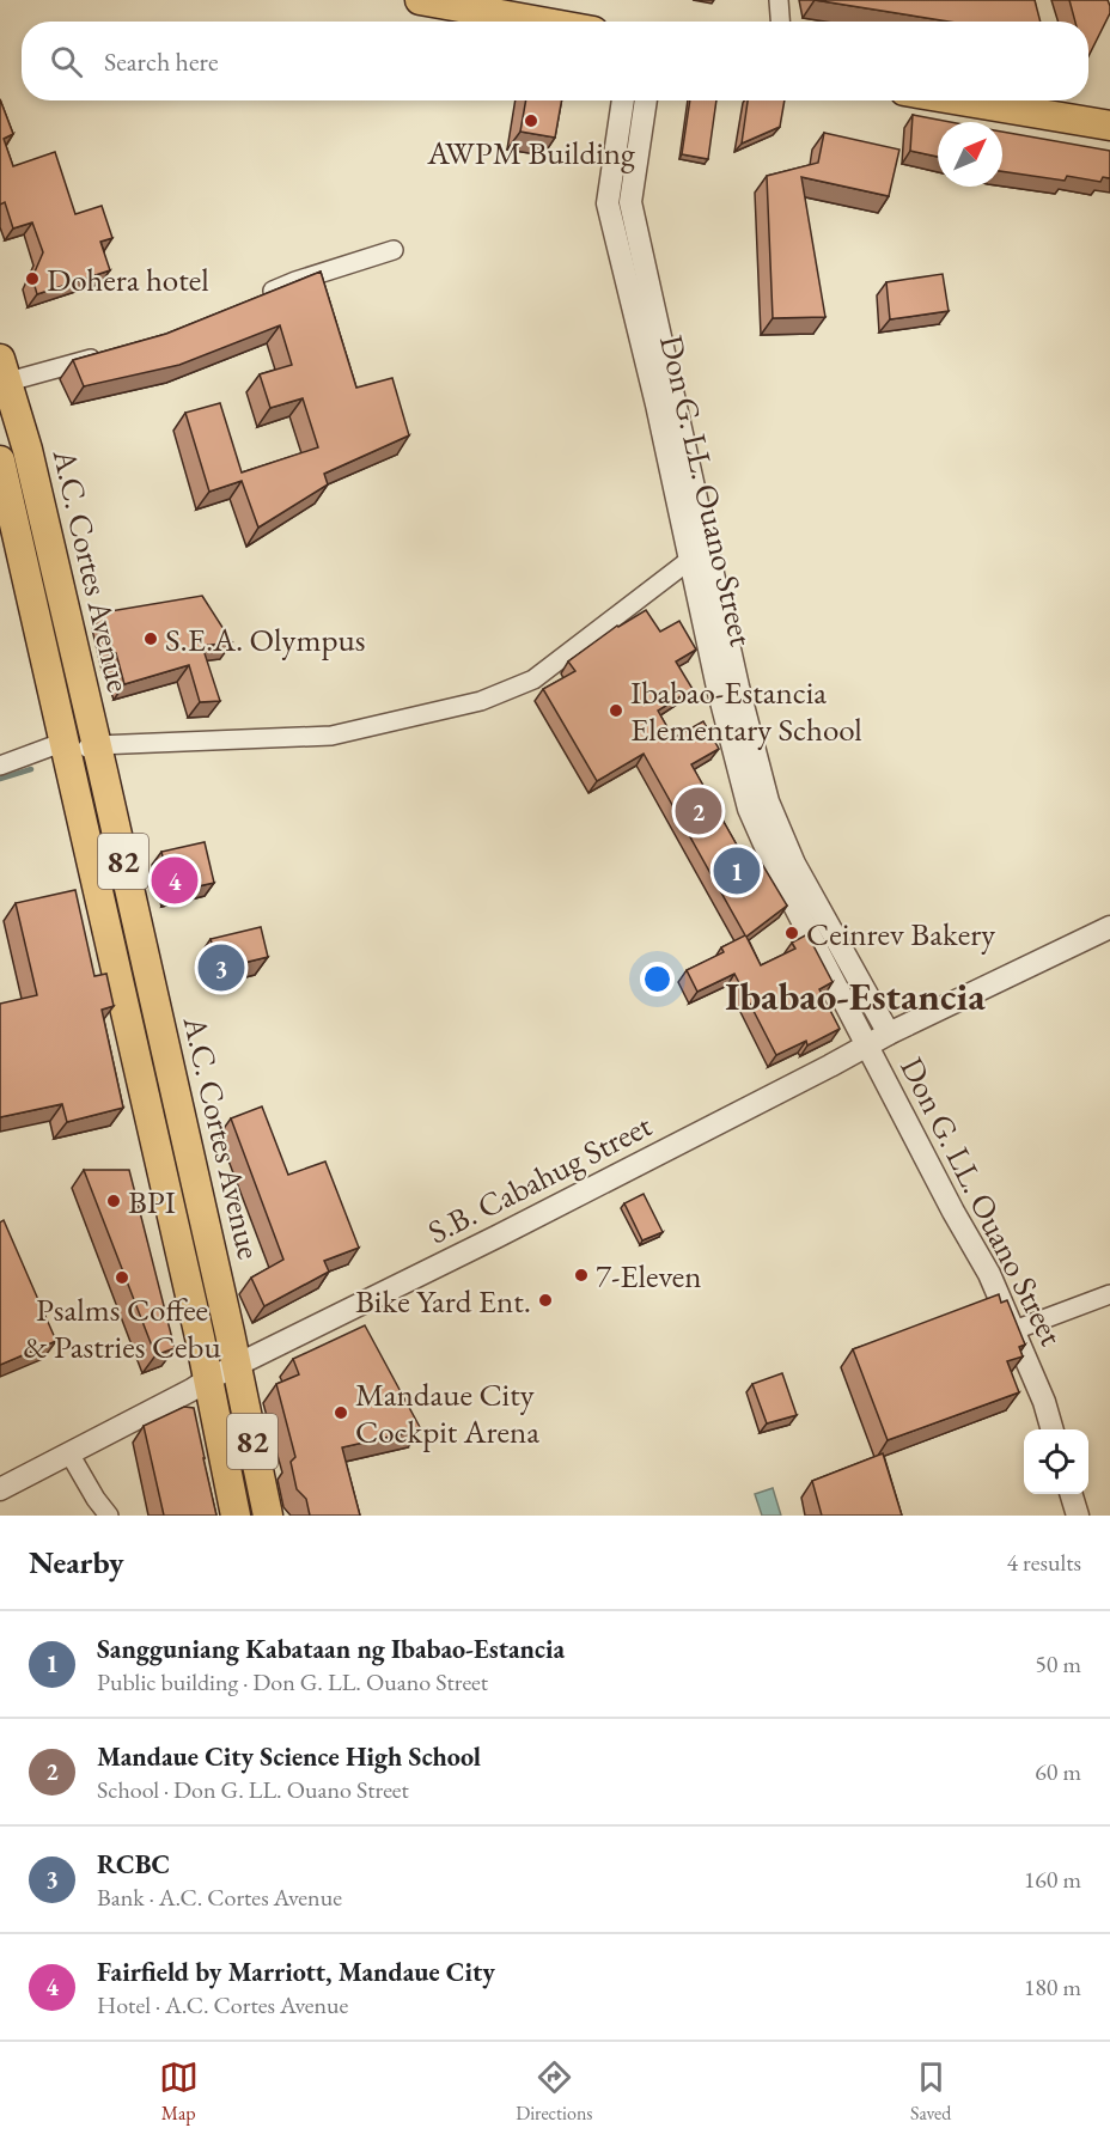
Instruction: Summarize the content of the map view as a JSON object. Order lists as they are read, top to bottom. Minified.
{"streets":{"main road":["A.C. Cortes Avenue","82"],"street":["Don G. LL. Ouano Street","S.B. Cabahug Street"]},"crossings":[["Don G. LL. Ouano Street","S.B. Cabahug Street"],["A.C. Cortes Avenue","S.B. Cabahug Street"]],"districts":["Ibabao-Estancia"],"places":["AWPM Building","Dohera hotel","S.E.A. Olympus","Ibabao-Estancia Elementary School","Ceinrev Bakery","BPI","7-Eleven","Psalms Coffee & Pastries Cebu","Bike Yard Ent.","Mandaue City Cockpit Arena"],"north":"top right","page":{"search":"Search here","pins":["2","1","4","3"],"heading":["Nearby","4 results"],"list":[{"mark":"1","name":"Sangguniang Kabataan ng Ibabao-Estancia","note":"Public building · Don G. LL. Ouano Street","value":"50 m"},{"mark":"2","name":"Mandaue City Science High School","note":"School · Don G. LL. Ouano Street","value":"60 m"},{"mark":"3","name":"RCBC","note":"Bank · A.C. Cortes Avenue","value":"160 m"},{"mark":"4","name":"Fairfield by Marriott, Mandaue City","note":"Hotel · A.C. Cortes Avenue","value":"180 m"}],"nav":["Map","Directions","Saved"]}}
